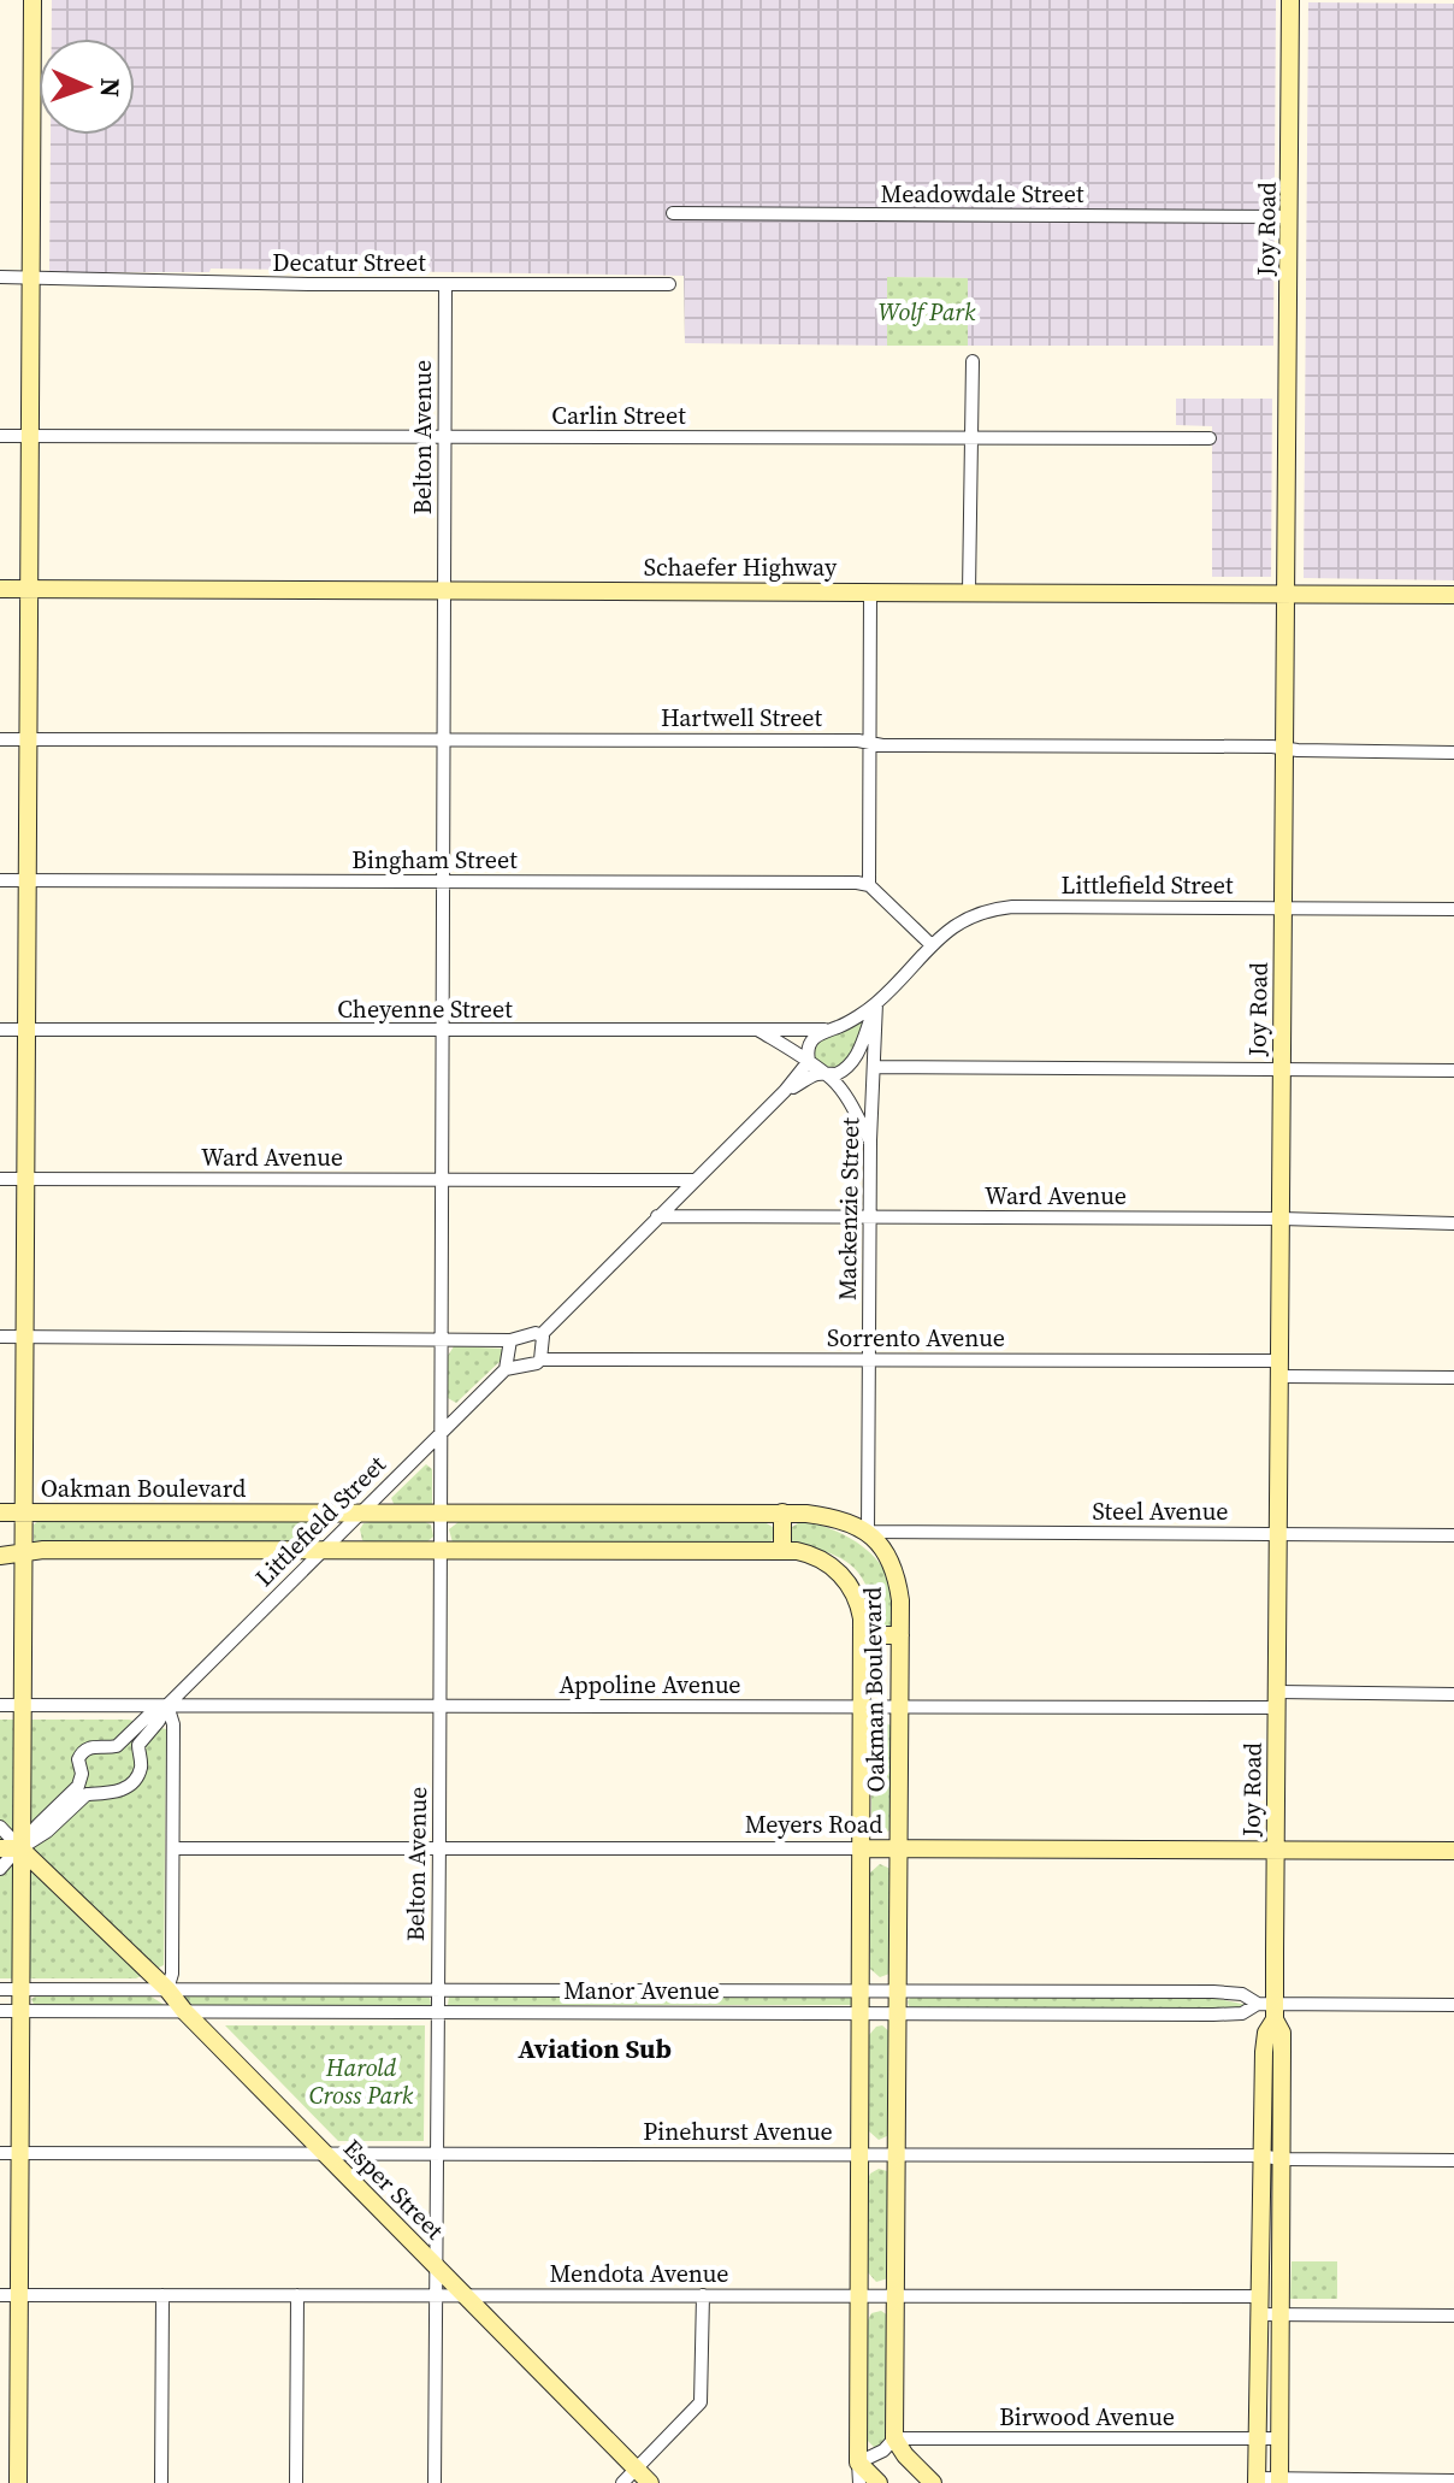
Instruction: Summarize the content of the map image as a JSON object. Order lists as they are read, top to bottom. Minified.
{"streets":{"street":["Meadowdale Street","Joy Road","Decatur Street","Carlin Street","Belton Avenue","Schaefer Highway","Hartwell Street","Bingham Street","Littlefield Street","Cheyenne Street","Ward Avenue","Mackenzie Street","Sorrento Avenue","Oakman Boulevard","Steel Avenue","Appoline Avenue","Meyers Road","Manor Avenue","Pinehurst Avenue","Esper Street","Mendota Avenue","Birwood Avenue"]},"crossings":[["Meadowdale Street","Joy Road"],["Joy Road","Schaefer Highway"],["Joy Road","Hartwell Street"],["Joy Road","Littlefield Street"],["Joy Road","Ward Avenue"],["Joy Road","Sorrento Avenue"],["Joy Road","Steel Avenue"],["Joy Road","Appoline Avenue"],["Joy Road","Meyers Road"],["Joy Road","Manor Avenue"],["Joy Road","Pinehurst Avenue"],["Joy Road","Mendota Avenue"],["Joy Road","Birwood Avenue"],["Decatur Street","Belton Avenue"],["Carlin Street","Belton Avenue"],["Belton Avenue","Schaefer Highway"],["Belton Avenue","Hartwell Street"],["Belton Avenue","Littlefield Street"],["Belton Avenue","Oakman Boulevard"],["Belton Avenue","Appoline Avenue"],["Belton Avenue","Meyers Road"],["Belton Avenue","Manor Avenue"],["Belton Avenue","Pinehurst Avenue"],["Belton Avenue","Esper Street"],["Belton Avenue","Mendota Avenue"],["Littlefield Street","Cheyenne Street"],["Littlefield Street","Ward Avenue"],["Littlefield Street","Mackenzie Street"],["Littlefield Street","Sorrento Avenue"],["Littlefield Street","Oakman Boulevard"],["Littlefield Street","Appoline Avenue"],["Littlefield Street","Esper Street"],["Ward Avenue","Mackenzie Street"],["Mackenzie Street","Sorrento Avenue"],["Mackenzie Street","Oakman Boulevard"],["Mackenzie Street","Steel Avenue"],["Oakman Boulevard","Steel Avenue"],["Oakman Boulevard","Appoline Avenue"],["Oakman Boulevard","Meyers Road"],["Oakman Boulevard","Manor Avenue"],["Oakman Boulevard","Pinehurst Avenue"],["Oakman Boulevard","Mendota Avenue"],["Oakman Boulevard","Birwood Avenue"],["Manor Avenue","Esper Street"],["Pinehurst Avenue","Esper Street"],["Esper Street","Mendota Avenue"]],"districts":["Aviation Sub"],"parks":["Wolf Park","Harold Cross Park"],"north":"right"}
